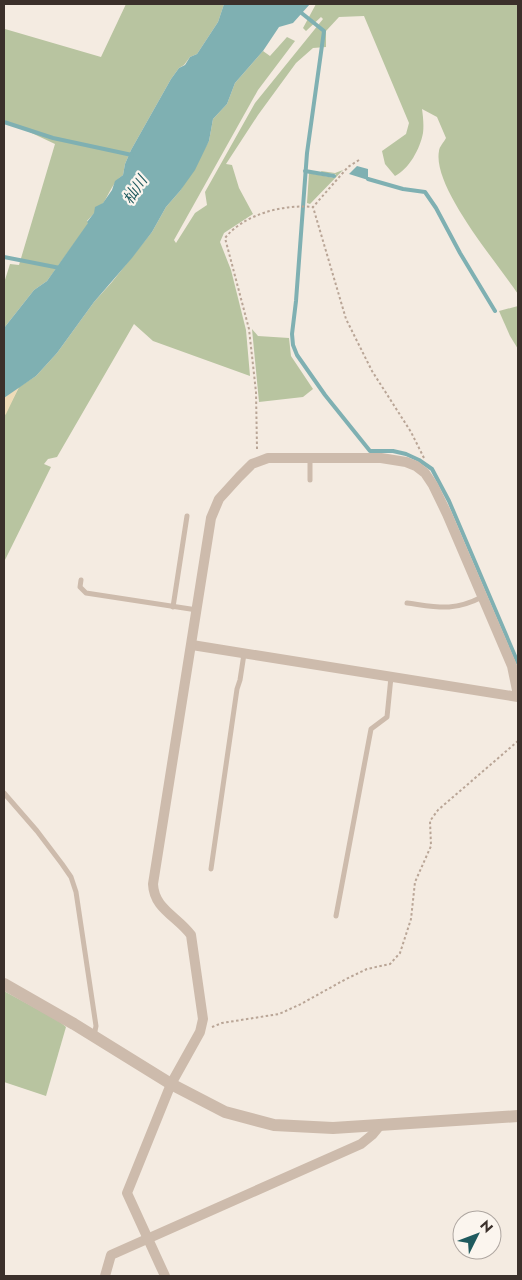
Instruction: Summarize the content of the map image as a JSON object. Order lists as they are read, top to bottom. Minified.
{"water":["杣川"],"north":"top right"}
